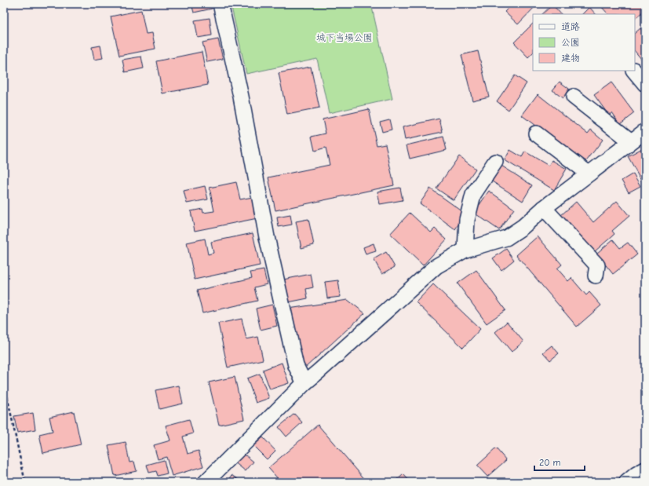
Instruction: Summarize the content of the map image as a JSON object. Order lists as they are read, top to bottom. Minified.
{"parks":["城下当場公園"],"legend":["道路","公園","建物"],"scale_bar":"20 m"}
